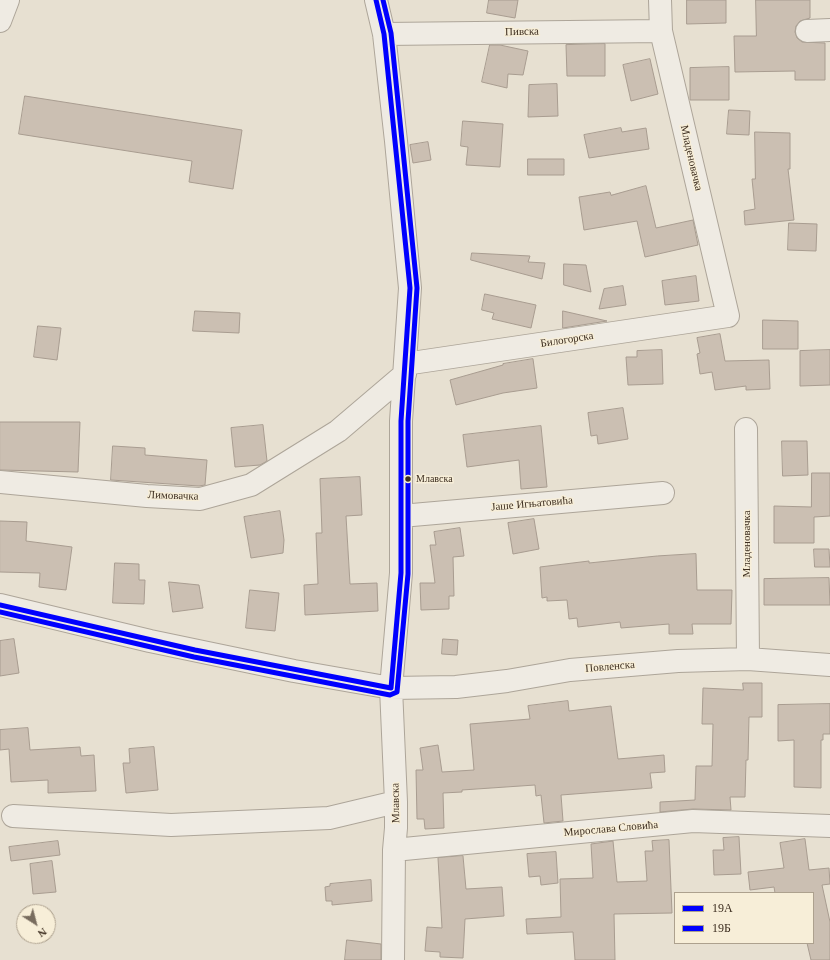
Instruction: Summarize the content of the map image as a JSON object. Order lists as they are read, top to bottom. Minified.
{"streets":{"street":["Пивска","Младеновачка","Билогорска","Лимовачка","Јаше Игњатовића","Повленска","Млавска","Мирослава Словића"]},"crossings":[["Пивска","Младеновачка"],["Пивска","Млавска"],["Младеновачка","Билогорска"],["Младеновачка","Повленска"],["Билогорска","Лимовачка"],["Билогорска","Млавска"],["Лимовачка","Млавска"],["Јаше Игњатовића","Млавска"],["Повленска","Млавска"],["Млавска","Мирослава Словића"]],"places":["Млавска"],"lines":["transit line 19А","transit line 19Б"],"legend":["19А","19Б"],"north":"bottom right"}
